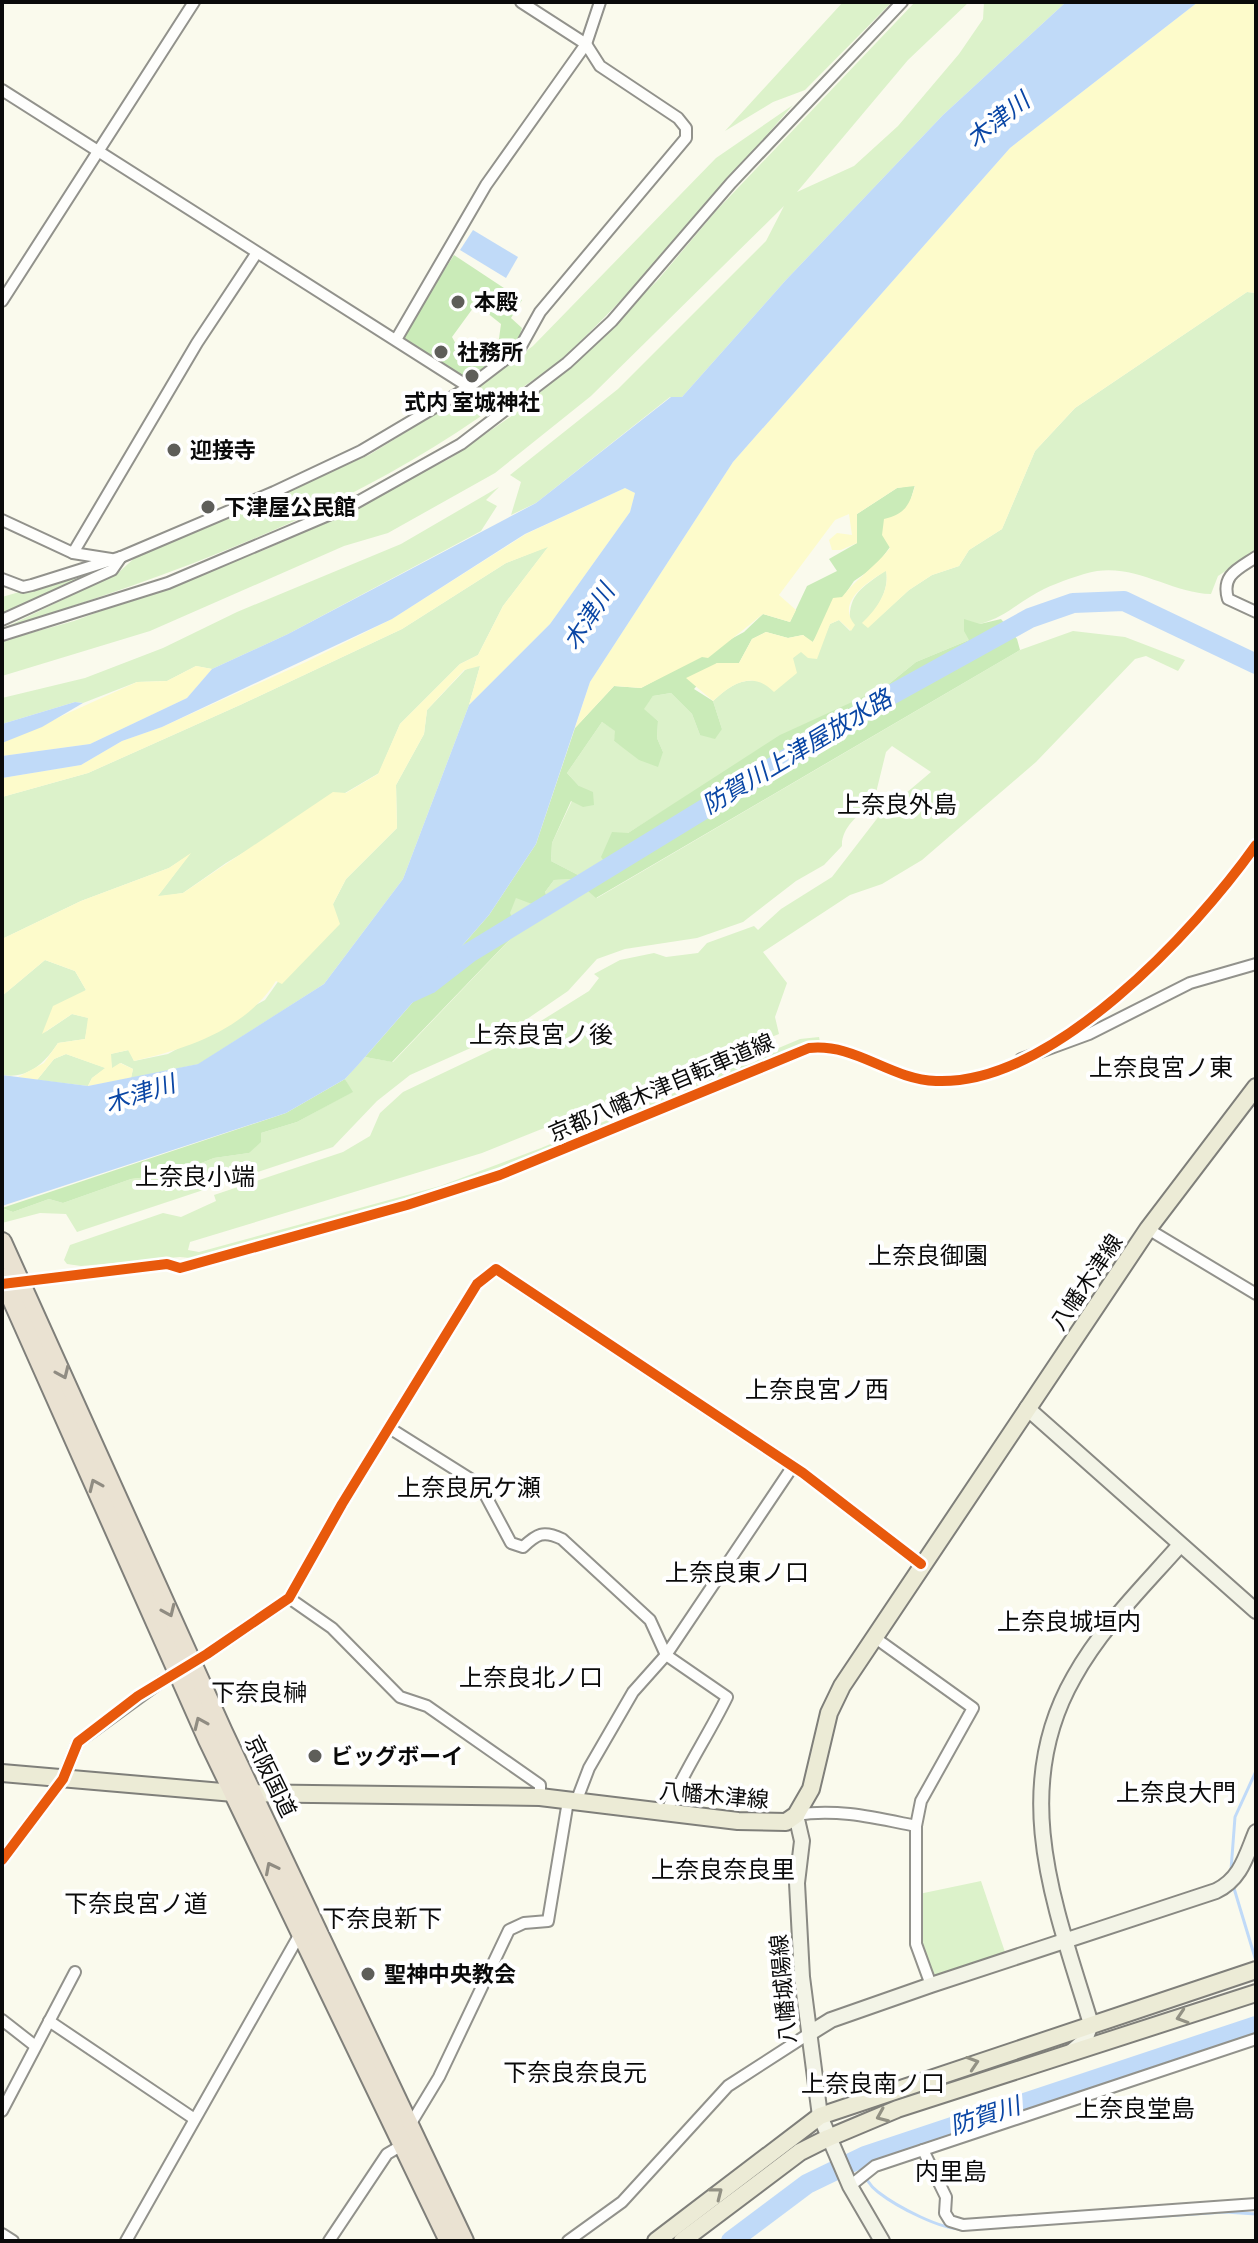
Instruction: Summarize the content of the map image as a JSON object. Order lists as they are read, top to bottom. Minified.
{"streets":{"highway":["京阪国道"],"main road":["八幡木津線"],"street":["八幡城陽線"],"cycle path":["京都八幡木津自転車道線"]},"crossings":[["八幡木津線","京阪国道"],["八幡木津線","八幡城陽線"]],"districts":["上奈良外島","上奈良宮ノ後","上奈良宮ノ東","上奈良小端","上奈良御園","上奈良宮ノ西","上奈良尻ケ瀬","上奈良東ノ口","上奈良城垣内","上奈良北ノ口","下奈良榊","上奈良大門","上奈良奈良里","下奈良宮ノ道","下奈良新下","下奈良奈良元","上奈良南ノ口","上奈良堂島","内里島"],"water":["木津川","防賀川上津屋放水路","防賀川"],"places":["本殿","社務所","式内 室城神社","迎接寺","下津屋公民館","ビッグボーイ","聖神中央教会"]}
